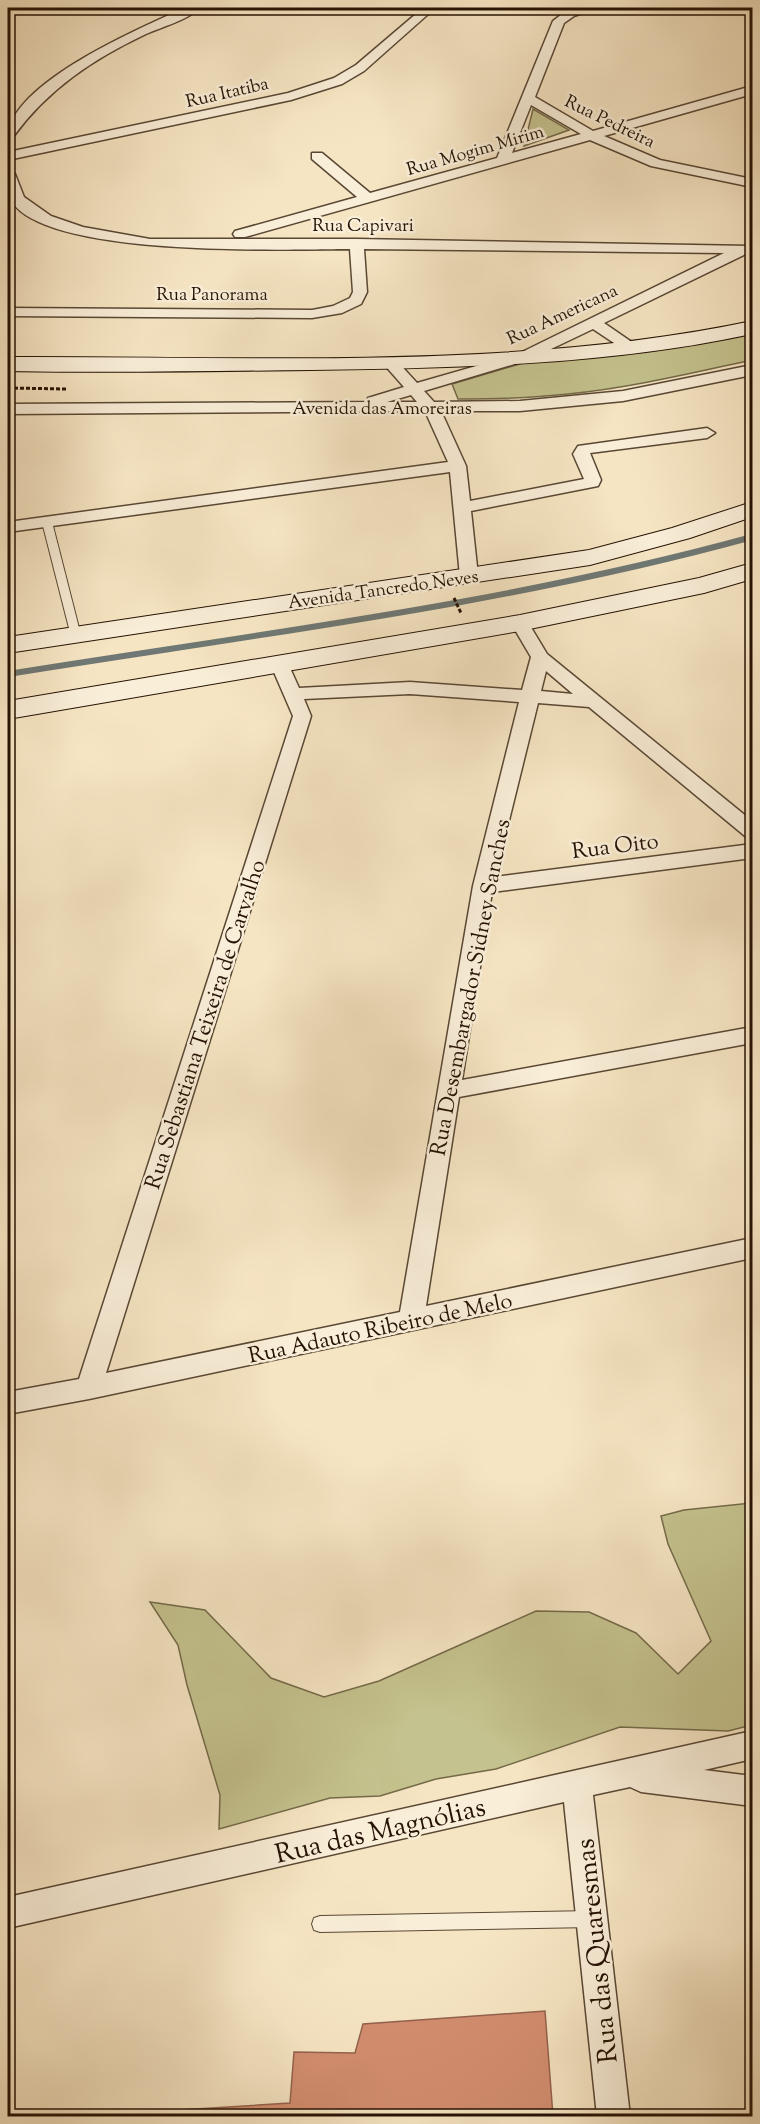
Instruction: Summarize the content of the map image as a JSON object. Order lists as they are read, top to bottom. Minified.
{"streets":{"main road":["Avenida Tancredo Neves"],"street":["Rua Itatiba","Rua Pedreira","Rua Mogim Mirim","Rua Capivari","Rua Panorama","Rua Americana","Avenida das Amoreiras","Rua Oito","Rua Desembargador Sidney Sanches","Rua Sebastiana Teixeira de Carvalho","Rua Adauto Ribeiro de Melo","Rua das Magnólias","Rua das Quaresmas"]},"crossings":[["Rua Pedreira","Rua Mogim Mirim"],["Rua Mogim Mirim","Rua Capivari"],["Rua Capivari","Rua Panorama"],["Rua Capivari","Rua Americana"],["Rua Americana","Avenida das Amoreiras"],["Rua Oito","Rua Desembargador Sidney Sanches"],["Rua Desembargador Sidney Sanches","Rua Adauto Ribeiro de Melo"],["Rua Sebastiana Teixeira de Carvalho","Rua Adauto Ribeiro de Melo"],["Rua das Magnólias","Rua das Quaresmas"]]}
